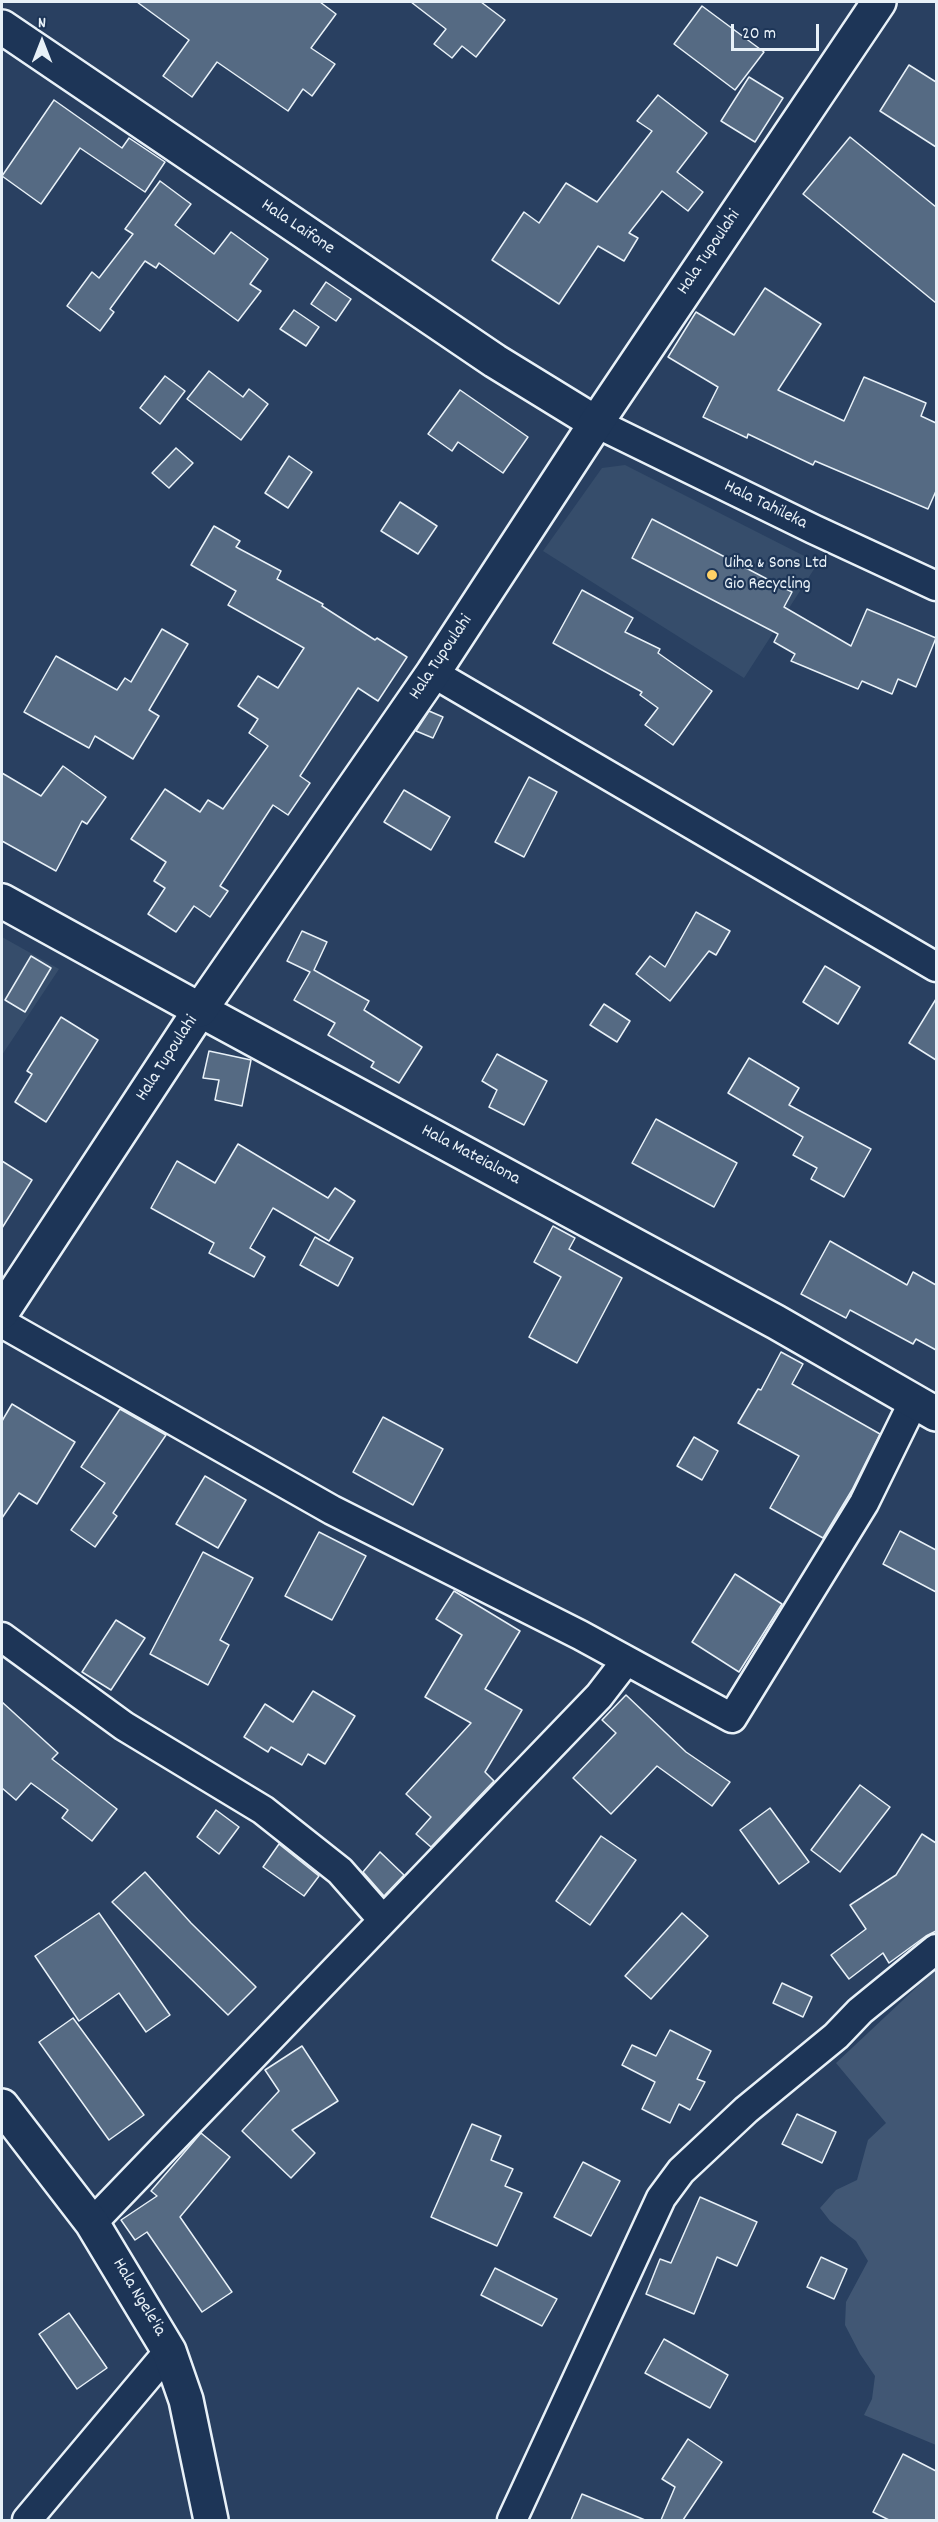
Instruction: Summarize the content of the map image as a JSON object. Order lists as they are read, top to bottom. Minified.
{"streets":{"street":["Hala Laifone","Hala Tupoulahi","Hala Tahileka","Hala Mateialona","Hala Ngele'ia"]},"crossings":[["Hala Laifone","Hala Tupoulahi"],["Hala Laifone","Hala Tahileka"],["Hala Tupoulahi","Hala Tahileka"],["Hala Tupoulahi","Hala Mateialona"]],"places":["Uiha & Sons Ltd Gio Recycling"],"scale_bar":"20 m","north":"top"}
